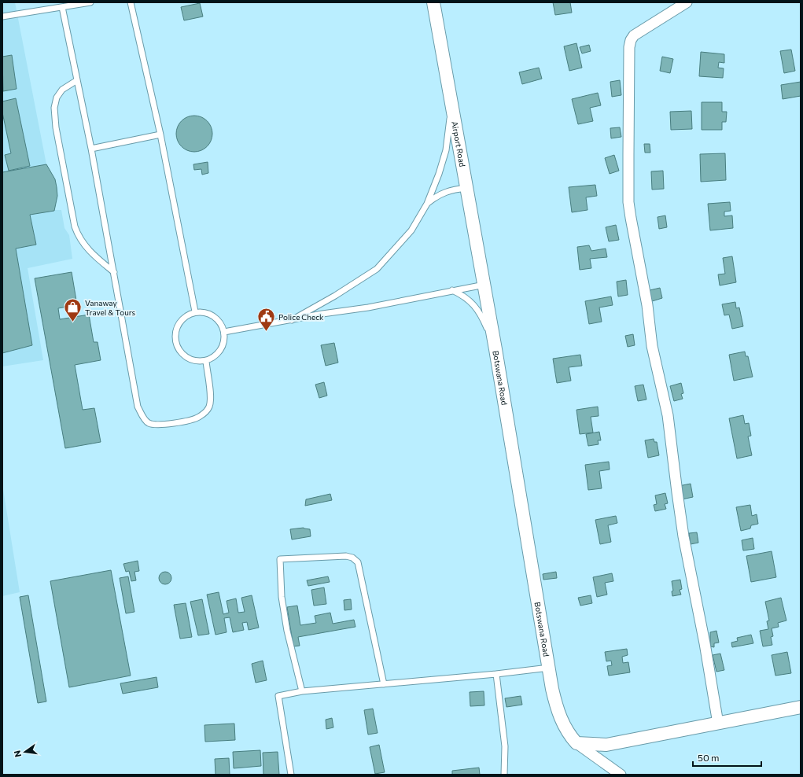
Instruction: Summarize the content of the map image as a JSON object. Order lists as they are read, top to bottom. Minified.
{"streets":{"street":["Airport Road","Botswana Road"]},"crossings":[["Airport Road","Botswana Road"]],"places":{"shop":["Vanaway Travel & Tours"],"public building":["Police Check"]},"scale_bar":"50 m","north":"left"}
